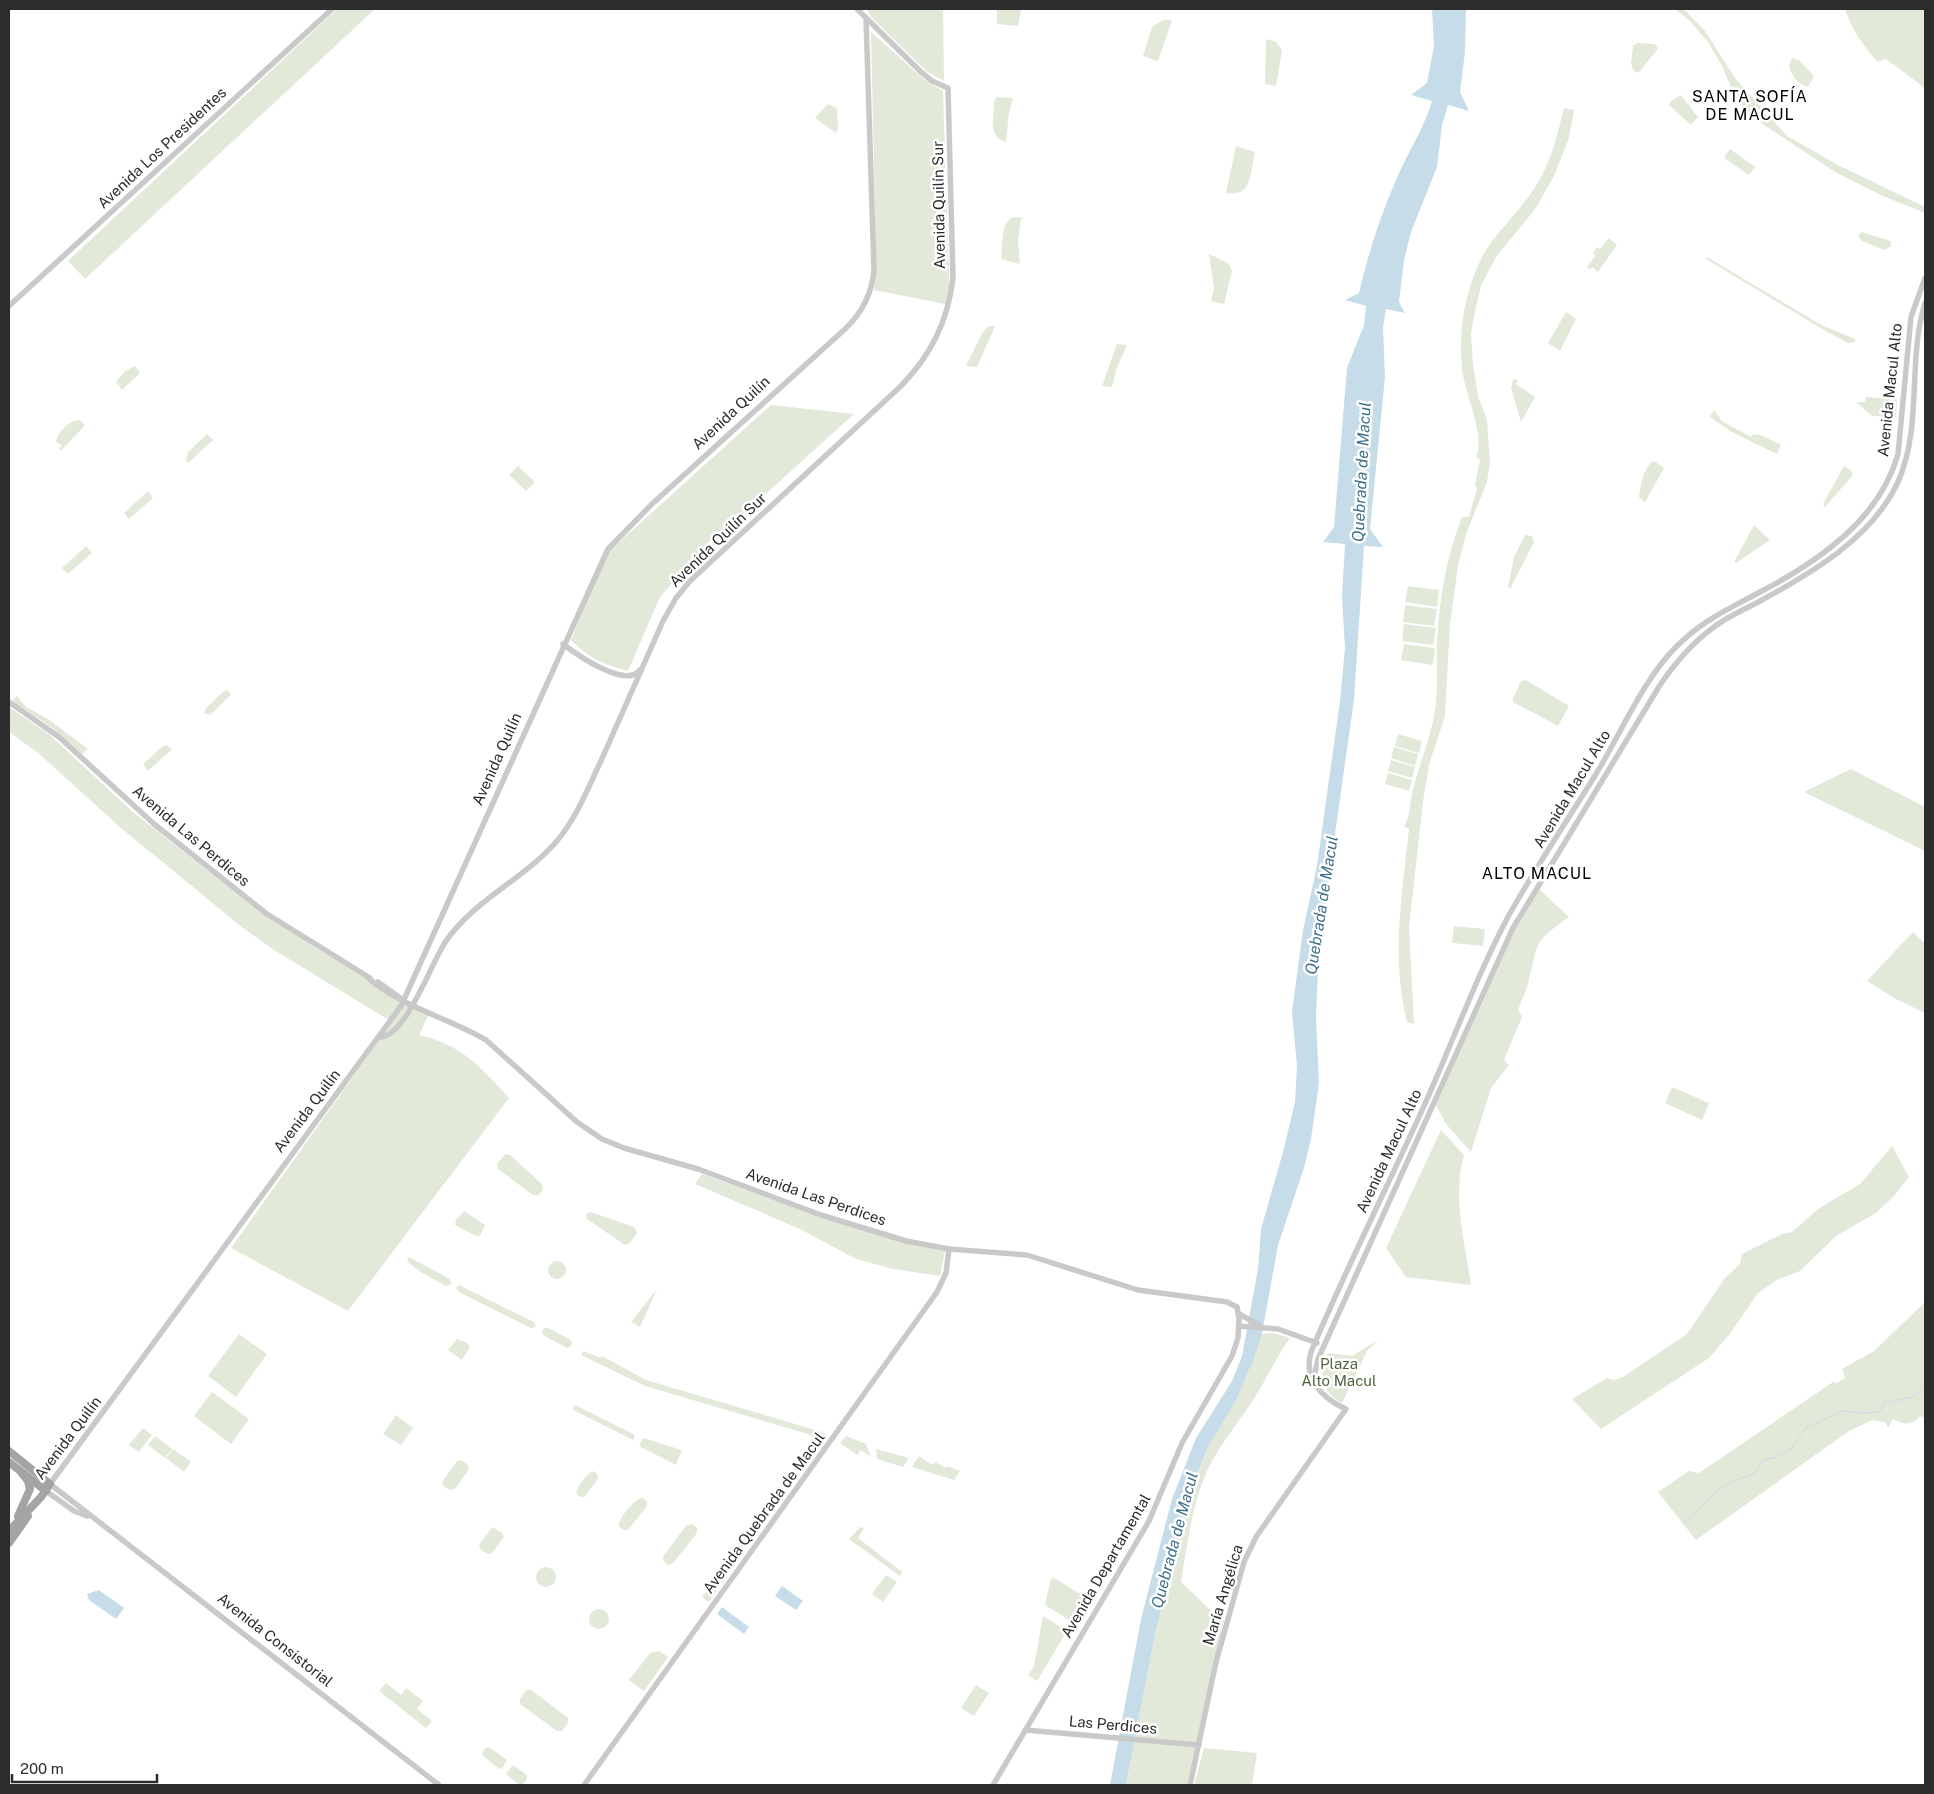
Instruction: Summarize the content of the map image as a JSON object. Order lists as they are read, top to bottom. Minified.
{"streets":{"main road":["Avenida Quilín","Avenida Consistorial"],"street":["Avenida Los Presidentes","Avenida Quilín Sur","Avenida Macul Alto","Avenida Las Perdices","Avenida Quebrada de Macul","Avenida Departamental","María Angélica","Las Perdices"]},"crossings":[["Avenida Quilín Sur","Avenida Quilín"],["Avenida Quilín Sur","Avenida Las Perdices"],["Avenida Macul Alto","María Angélica"],["Avenida Quilín","Avenida Las Perdices"],["Avenida Quilín","Avenida Consistorial"],["Avenida Las Perdices","Avenida Quebrada de Macul"],["Avenida Departamental","Las Perdices"],["María Angélica","Las Perdices"]],"districts":["SANTA SOFÍA DE MACUL","ALTO MACUL"],"water":["Quebrada de Macul"],"parks":["Plaza Alto Macul"],"scale_bar":"200 m"}
